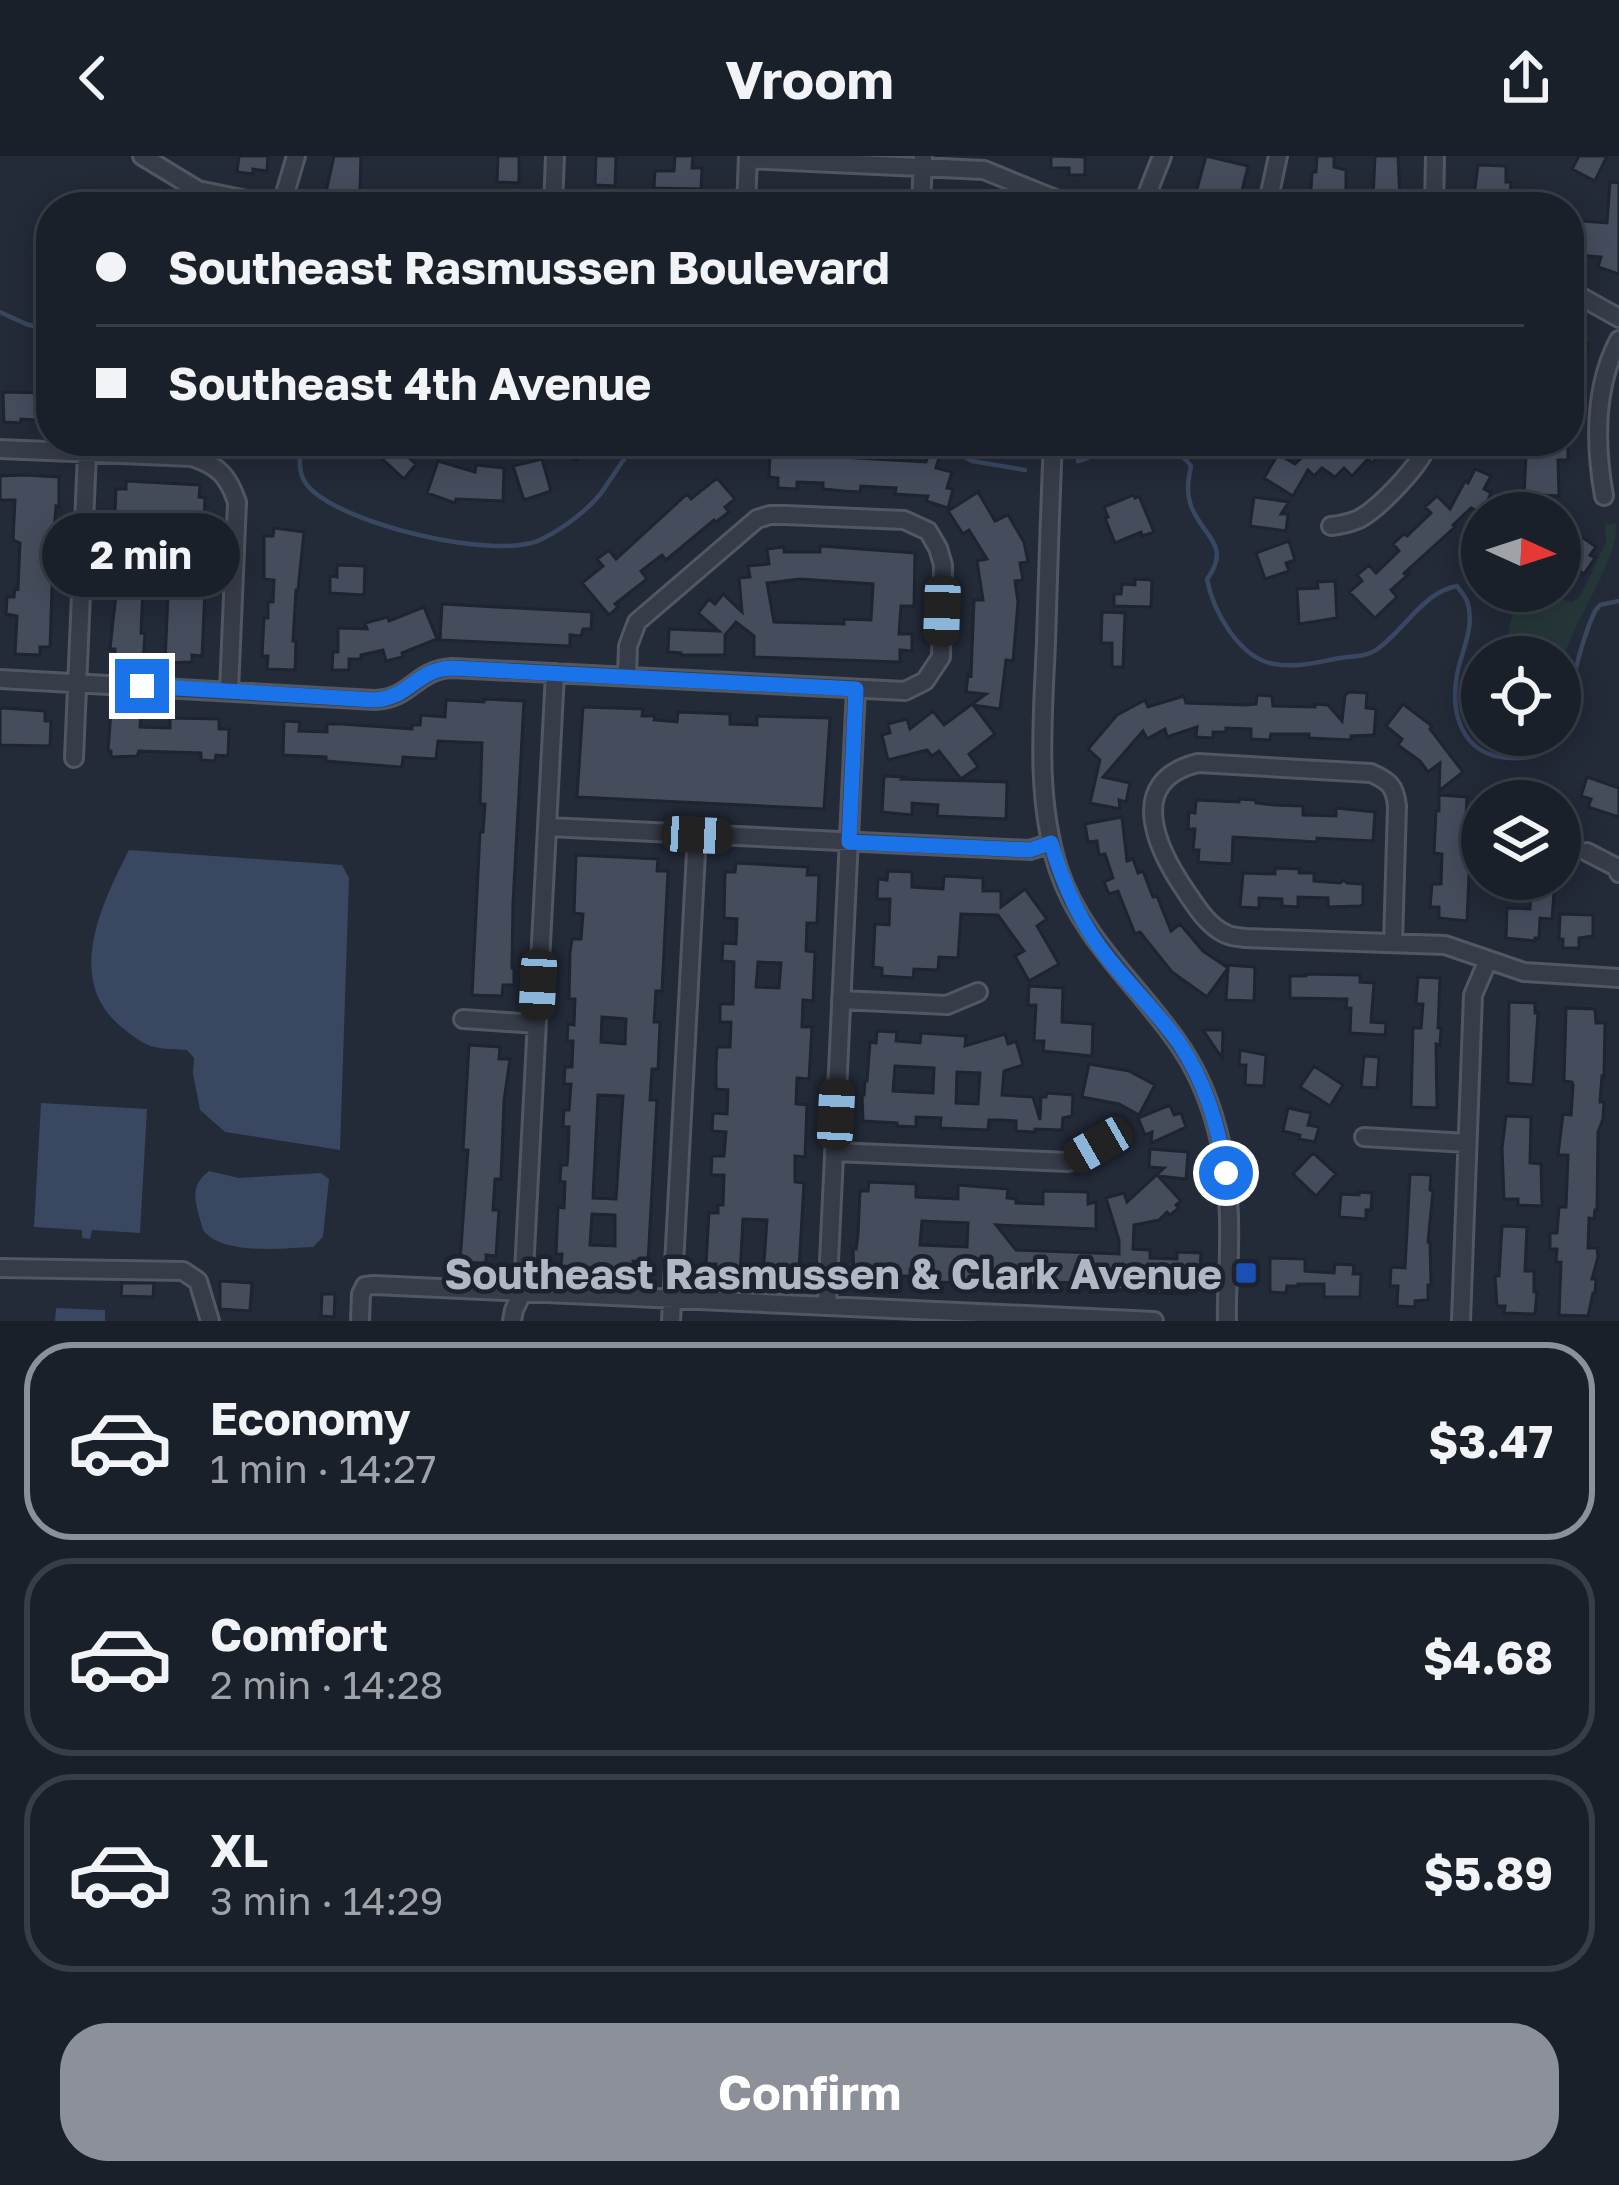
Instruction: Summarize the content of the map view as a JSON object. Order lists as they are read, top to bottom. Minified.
{"places":{"transit":["Southeast Rasmussen & Clark Avenue"]},"north":"right","page":{"header":"Vroom","banner":["Southeast Rasmussen Boulevard","Southeast 4th Avenue"],"bubble":"2 min","list":[{"name":"Economy","note":"1 min · 14:27","value":"$3.47"},{"name":"Comfort","note":"2 min · 14:28","value":"$4.68"},{"name":"XL","note":"3 min · 14:29","value":"$5.89"}],"buttons":"Confirm"}}
